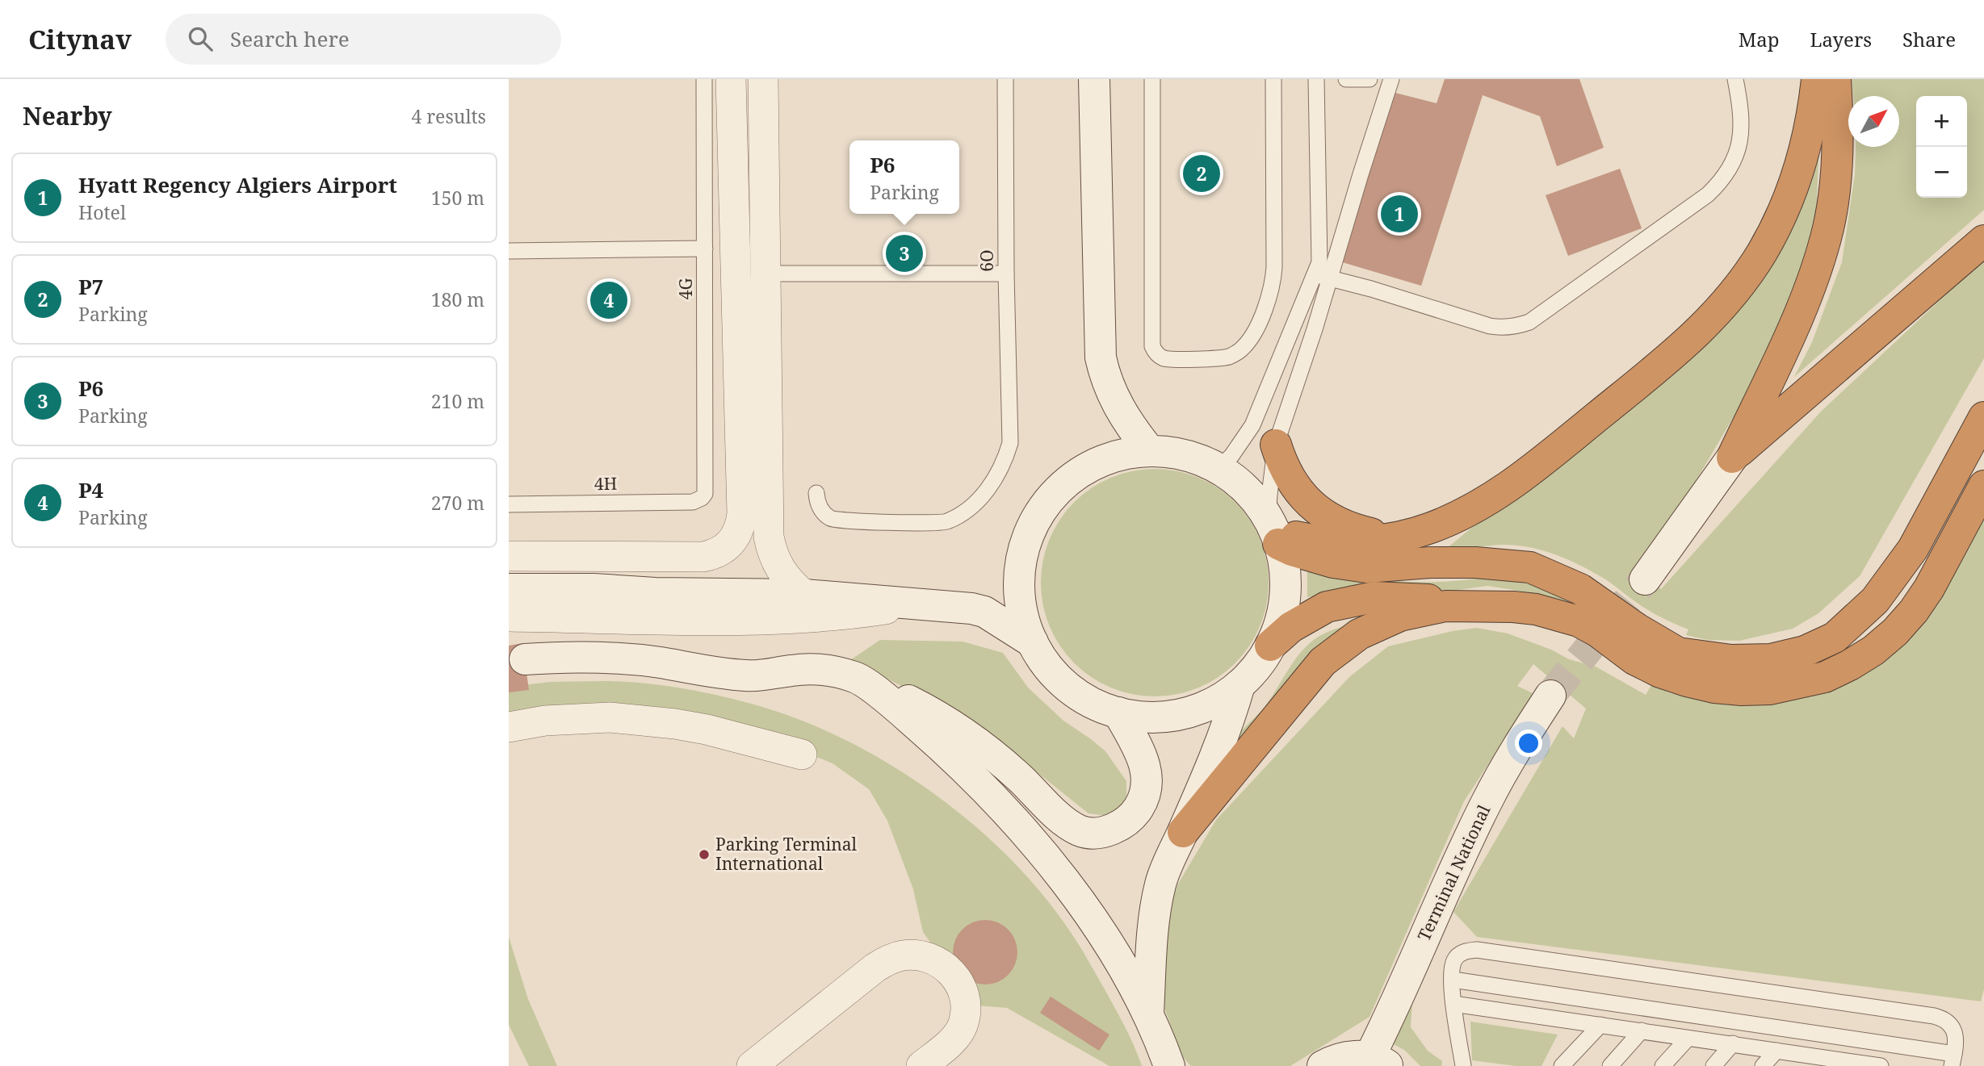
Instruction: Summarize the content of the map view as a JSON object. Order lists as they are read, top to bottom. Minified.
{"streets":{"main road":["Terminal National"],"lane":["6O","4G","4H"]},"crossings":[["4G","4H"]],"places":["Parking Terminal International"],"north":"top right","page":{"header":"Citynav","search":"Search here","nav":["Map","Layers","Share"],"heading":["Nearby","4 results"],"map_buttons":["+","−"],"popup":["P6","Parking"],"pins":["2","1","3","4"],"list":[{"mark":"1","name":"Hyatt Regency Algiers Airport","note":"Hotel","value":"150 m"},{"mark":"2","name":"P7","note":"Parking","value":"180 m"},{"mark":"3","name":"P6","note":"Parking","value":"210 m"},{"mark":"4","name":"P4","note":"Parking","value":"270 m"}]}}
